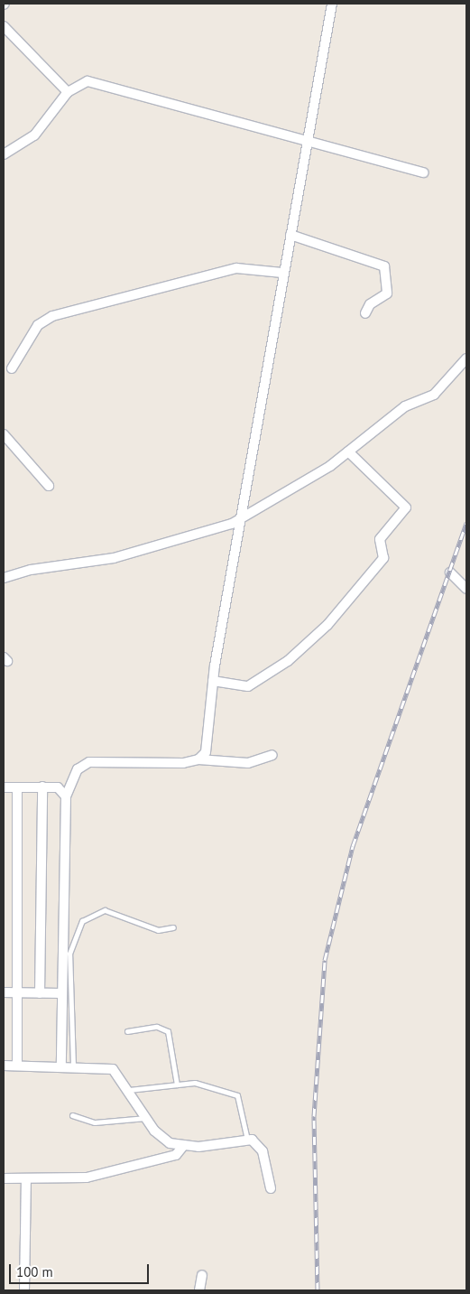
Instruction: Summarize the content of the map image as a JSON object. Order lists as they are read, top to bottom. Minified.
{"scale_bar":"100 m"}
